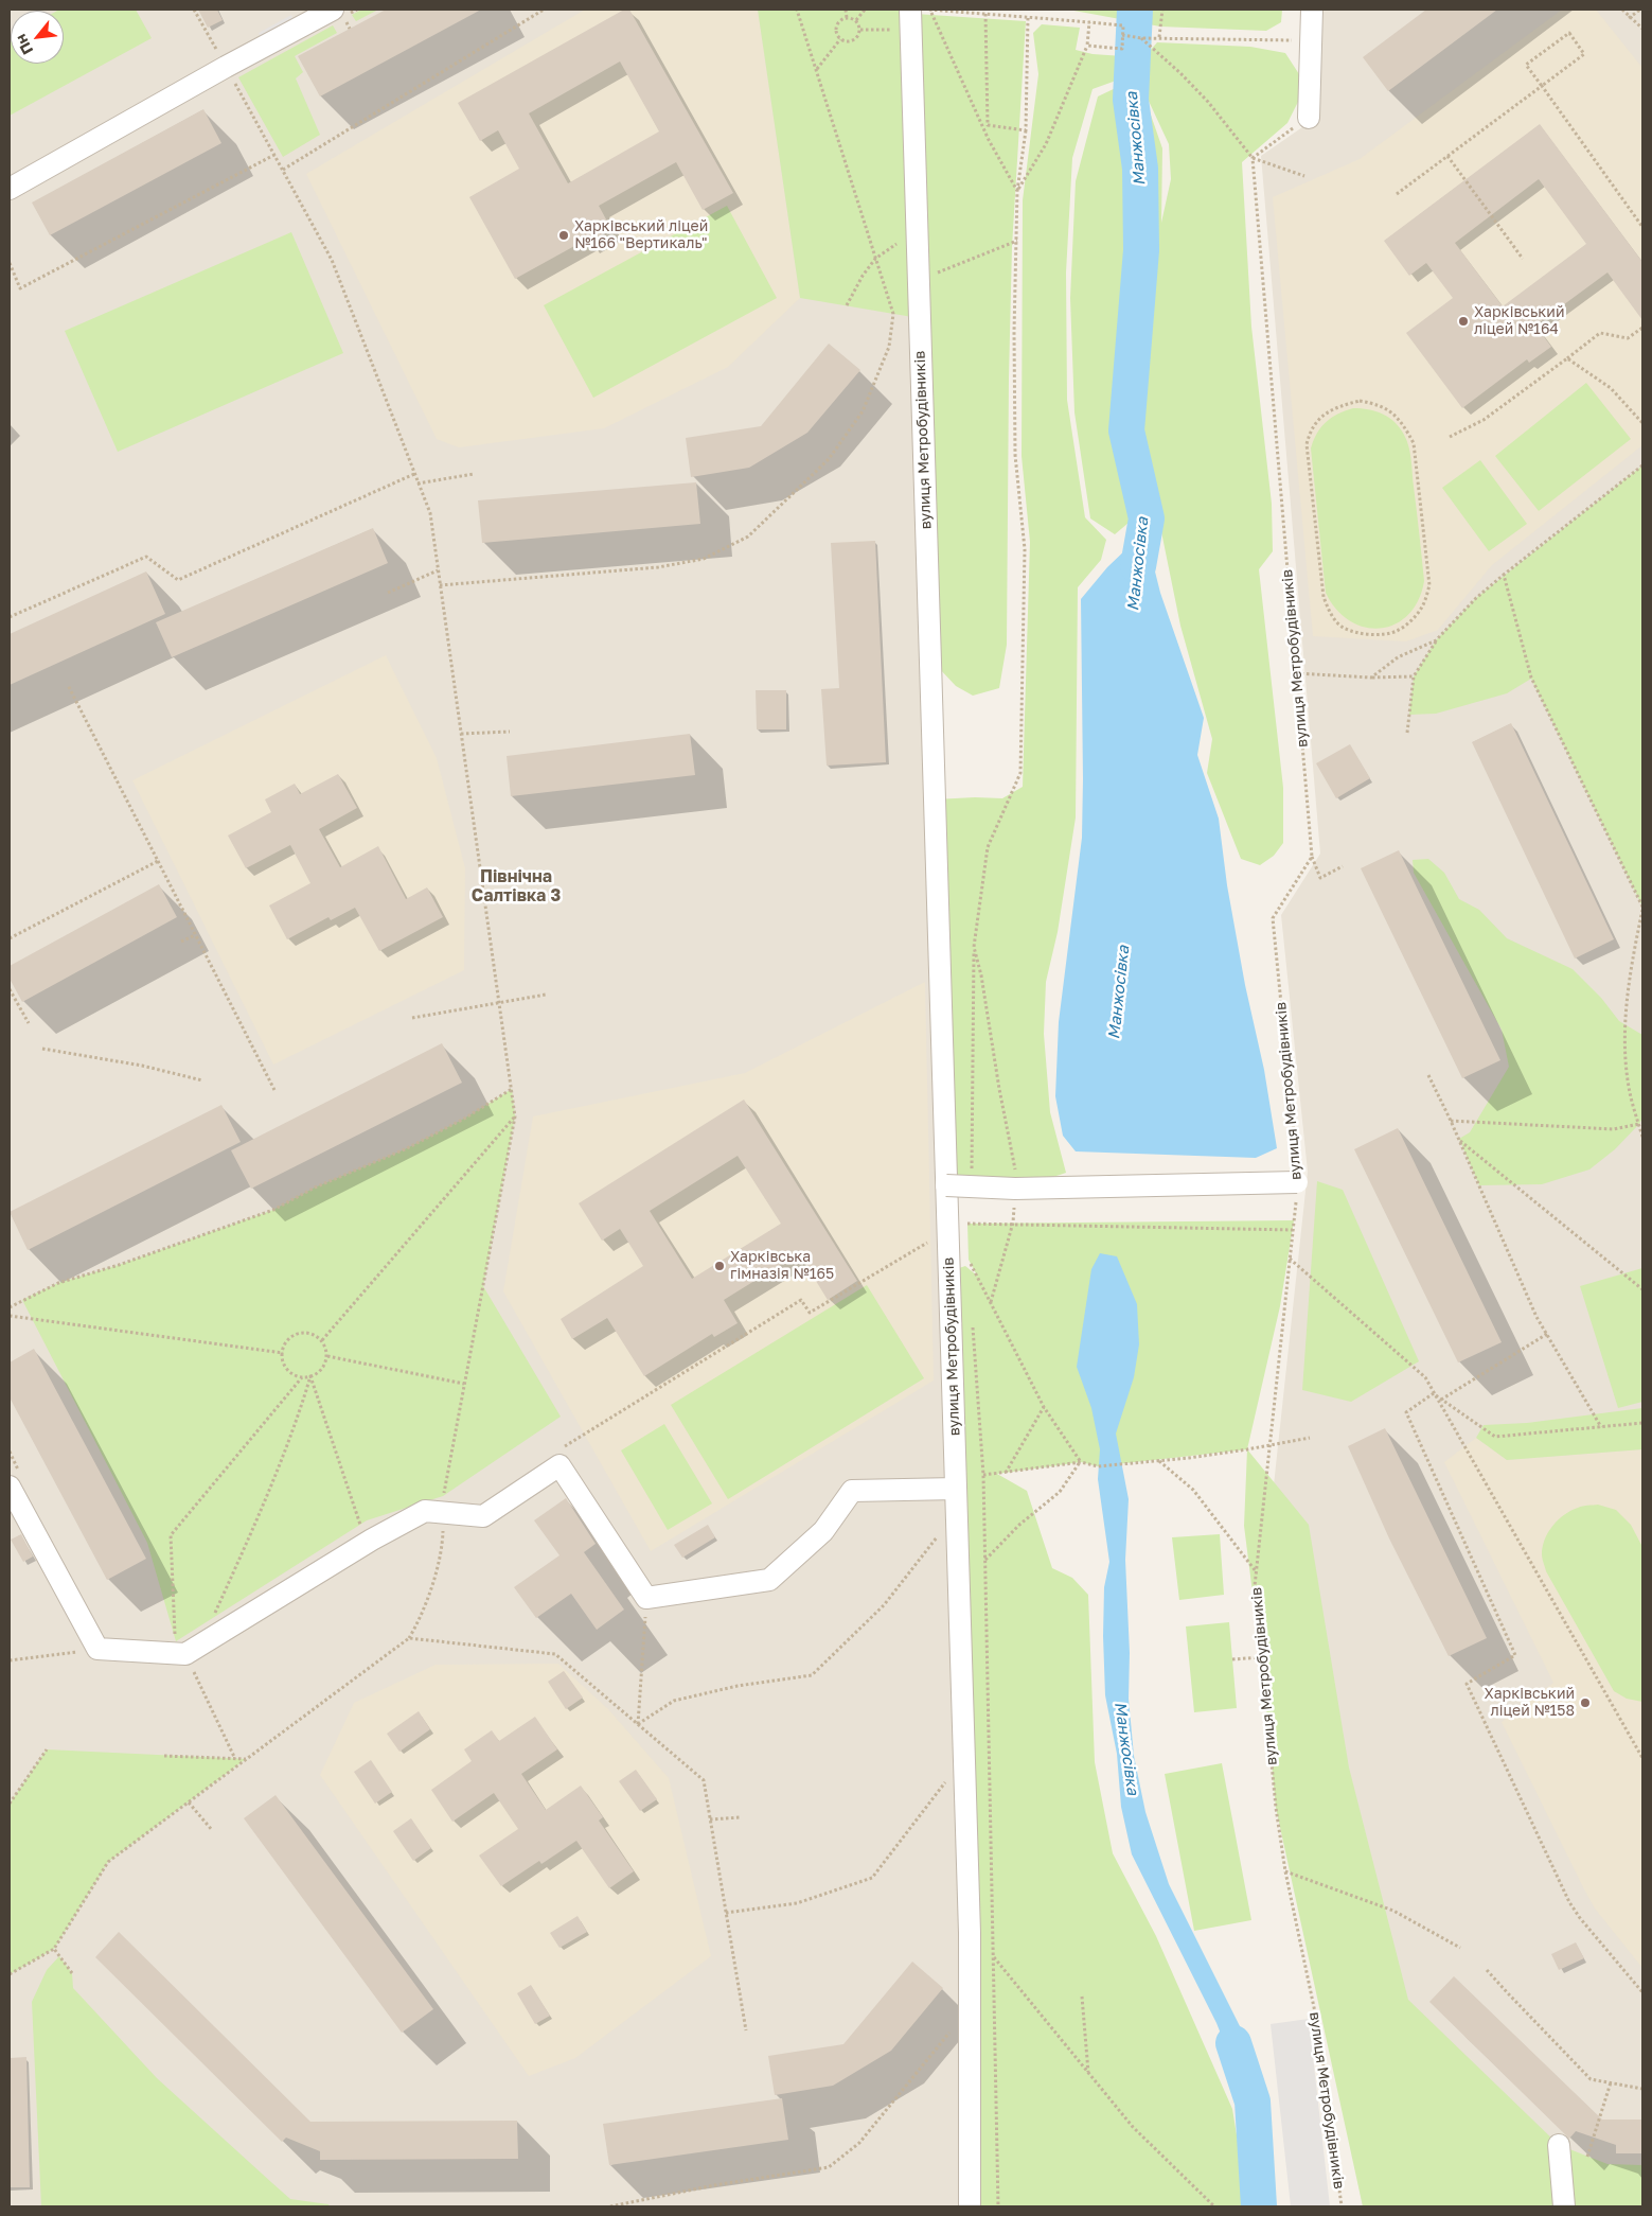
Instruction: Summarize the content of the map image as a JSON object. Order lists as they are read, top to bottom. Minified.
{"streets":{"street":["вулиця Метробудівників"]},"districts":["Північна Салтівка 3"],"water":["Манжосівка"],"places":["Харківський ліцей №166 \"Вертикаль\"","Харківський ліцей №164","Харківська гімназія №165","Харківський ліцей №158"],"north":"bottom left"}
